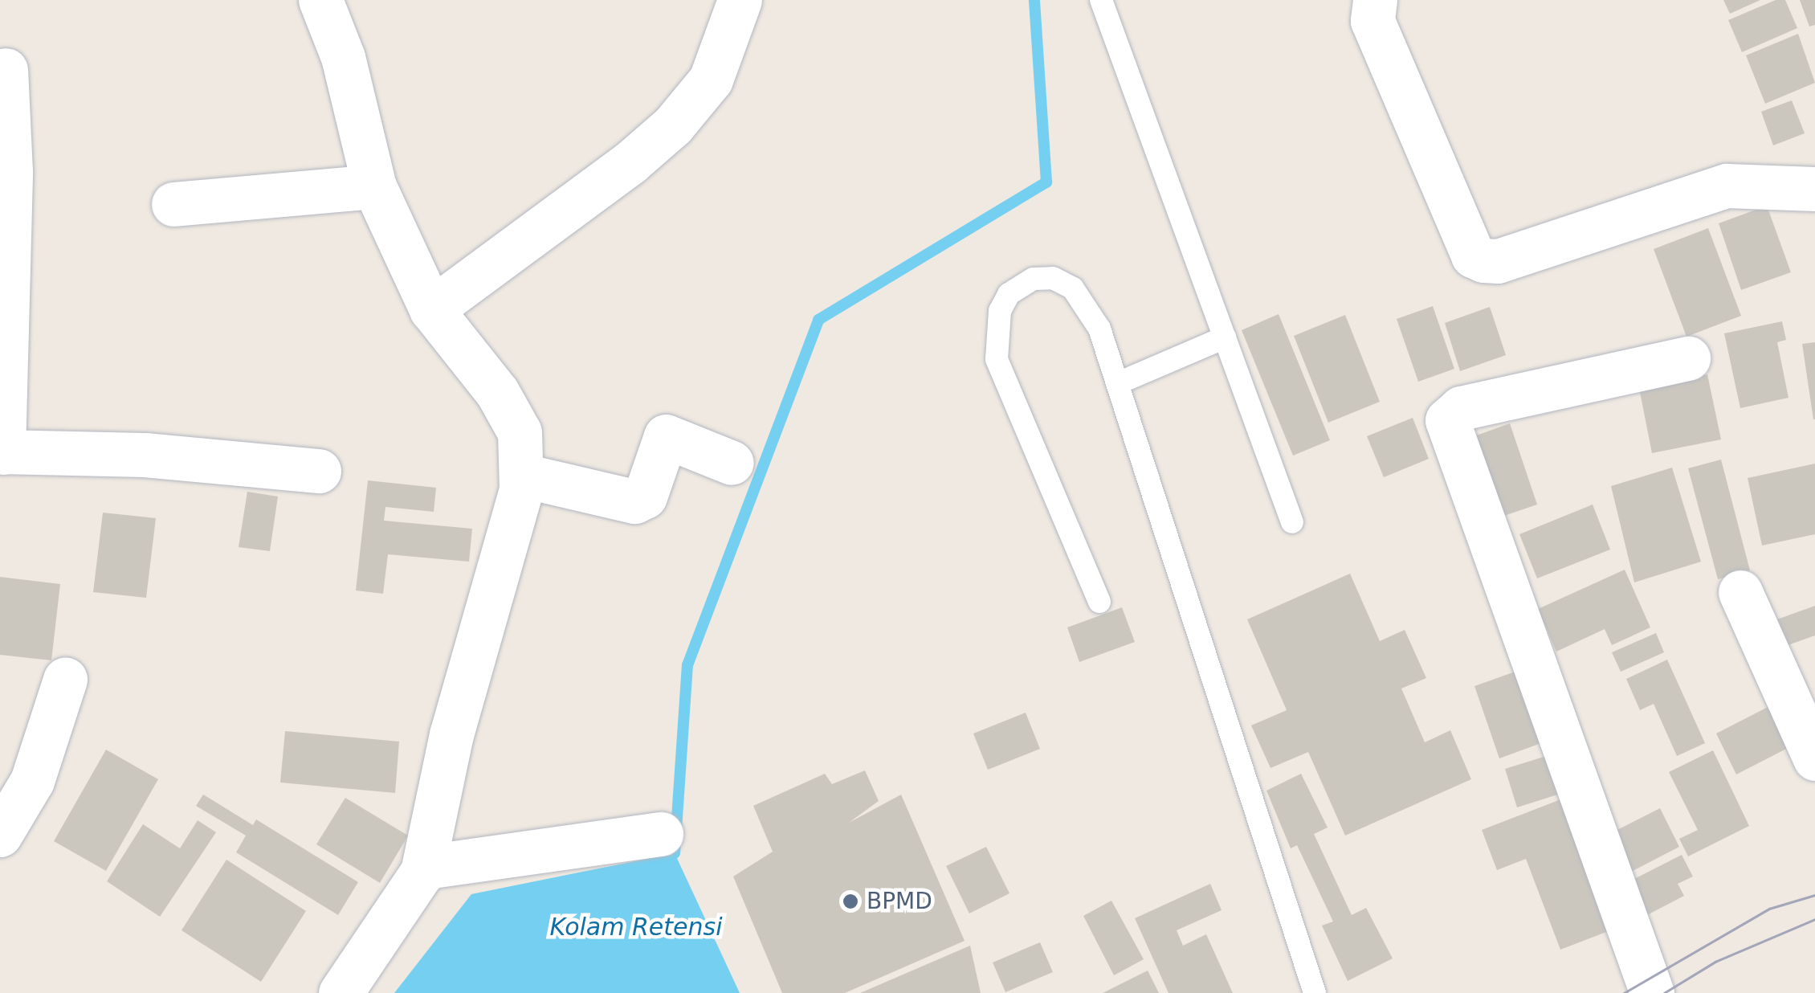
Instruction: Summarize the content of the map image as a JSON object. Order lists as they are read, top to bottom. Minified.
{"water":["Kolam Retensi"],"places":["BPMD"]}
